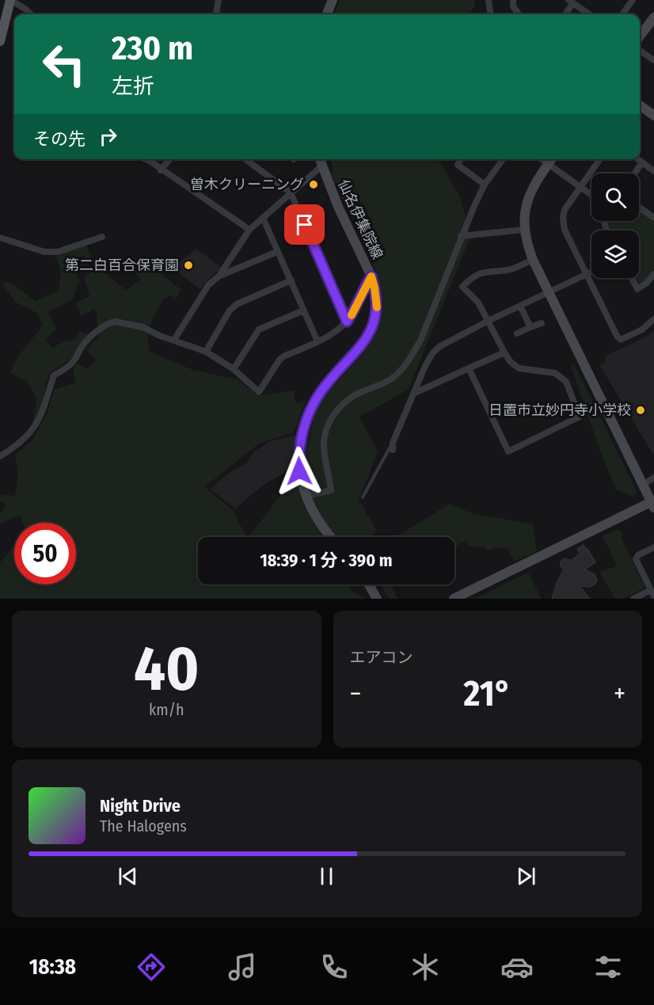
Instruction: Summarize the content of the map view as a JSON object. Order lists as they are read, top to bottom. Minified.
{"streets":{"street":["仙名伊集院線"]},"places":["曽木クリーニング","第二白百合保育園","日置市立妙円寺小学校"],"page":{"turn":["230 m","左折"],"then":"その先","limit":"50","trip":"18:39 · 1 分 · 390 m","tile":[["40","km/h"],"エアコン"],"heat":["−","21°","+"],"song":["Night Drive","The Halogens"],"tabs":"18:38"}}
